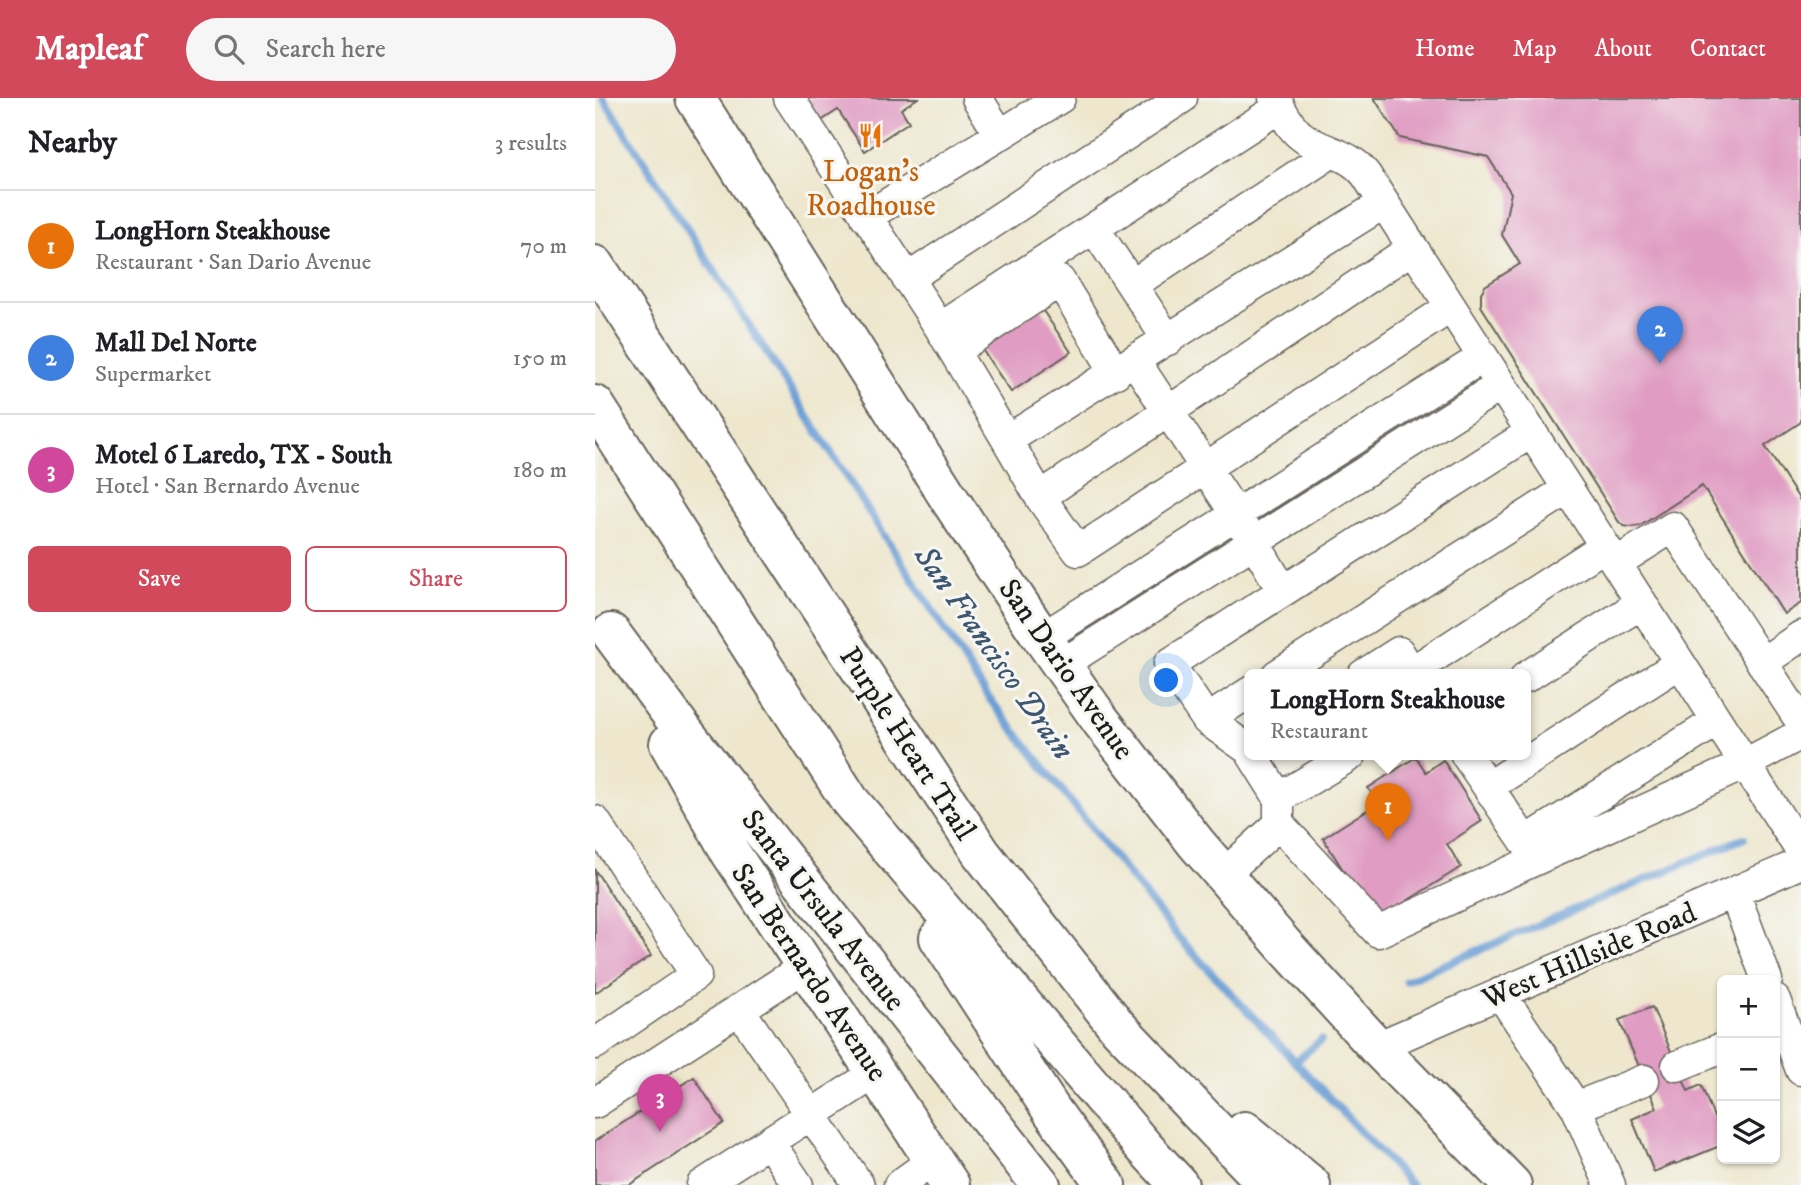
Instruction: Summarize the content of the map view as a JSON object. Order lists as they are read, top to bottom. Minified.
{"streets":{"main road":["San Dario Avenue","Purple Heart Trail","Santa Ursula Avenue","San Bernardo Avenue"],"street":["West Hillside Road"]},"crossings":[["San Dario Avenue","West Hillside Road"],["Santa Ursula Avenue","San Bernardo Avenue"]],"water":["San Francisco Drain"],"places":{"restaurant":["Logan's Roadhouse"]},"page":{"header":"Mapleaf","search":"Search here","nav":["Home","Map","About","Contact"],"heading":["Nearby","3 results"],"list":[{"mark":"1","name":"LongHorn Steakhouse","note":"Restaurant · San Dario Avenue","value":"70 m"},{"mark":"2","name":"Mall Del Norte","note":"Supermarket","value":"150 m"},{"mark":"3","name":"Motel 6 Laredo, TX - South","note":"Hotel · San Bernardo Avenue","value":"180 m"}],"pins":["2","1","3"],"buttons":["Save","Share"],"popup":["LongHorn Steakhouse","Restaurant"],"map_buttons":["+","−"]}}
